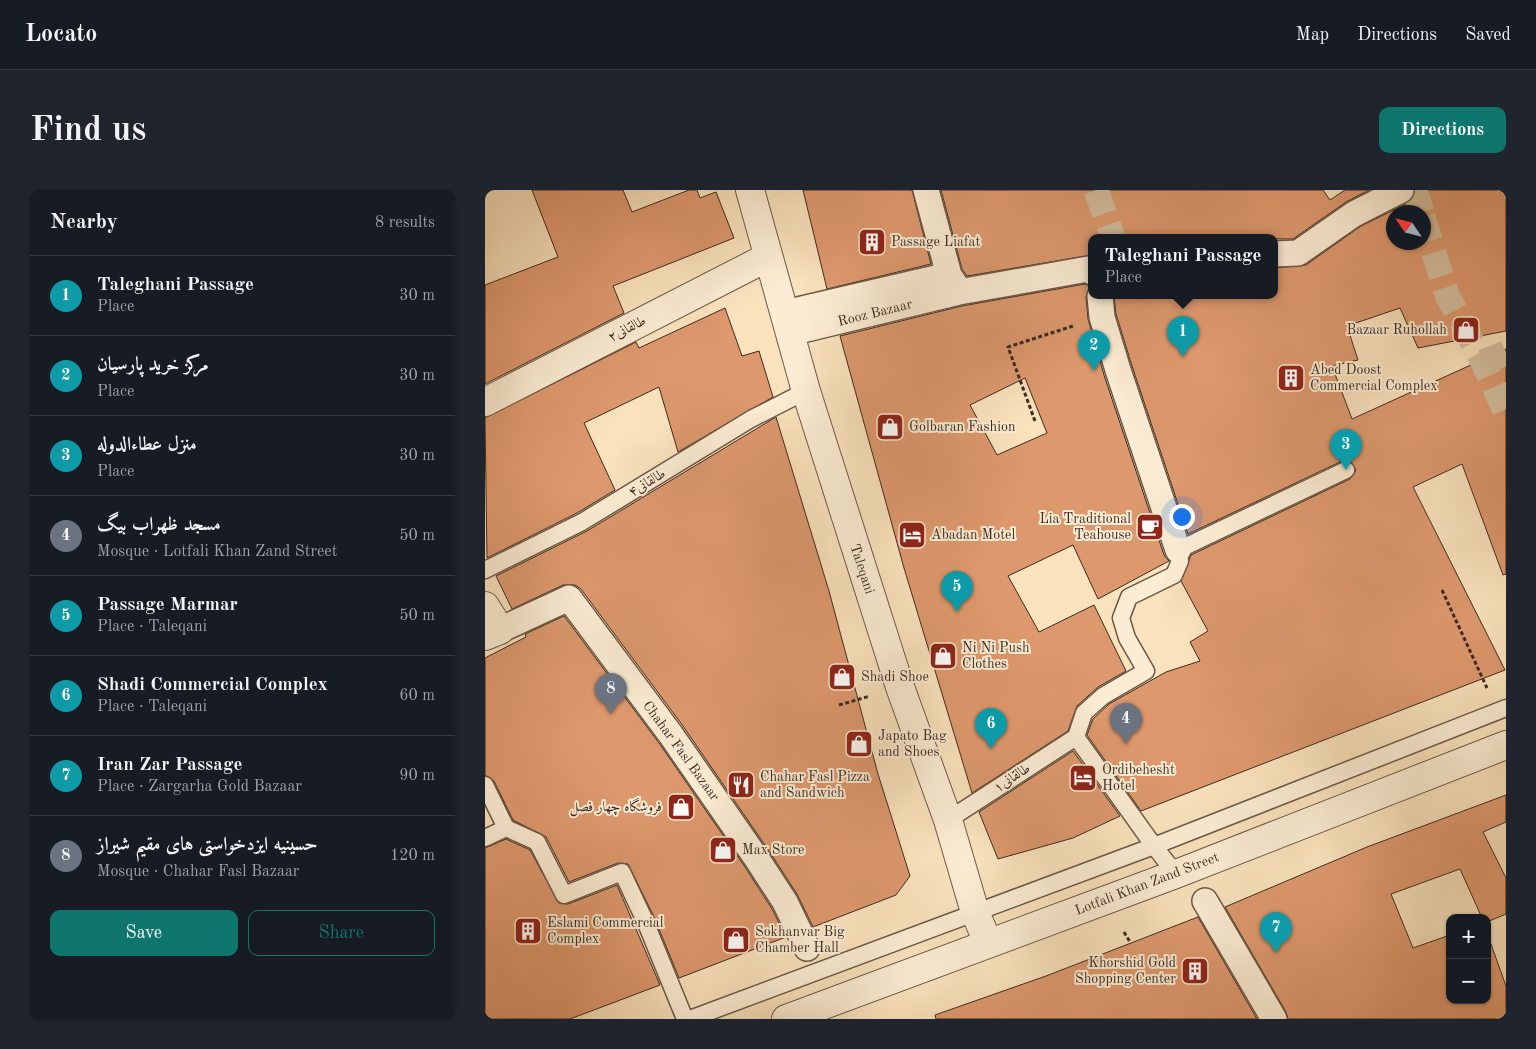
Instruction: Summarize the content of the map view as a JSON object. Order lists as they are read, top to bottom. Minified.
{"streets":{"street":["Rooz Bazaar","طالقانی۲","Taleqani","Chahar Fasl Bazaar","Lotfali Khan Zand Street"],"lane":["طالقانی۴","طالقانی۱"]},"crossings":[["Rooz Bazaar","Taleqani"],["طالقانی۲","Taleqani"],["طالقانی۴","Taleqani"],["Taleqani","طالقانی۱"],["Taleqani","Lotfali Khan Zand Street"]],"places":{"building":["Passage Liafat","Abed Doost Commercial Complex","Eslami Commercial Complex","Khorshid Gold Shopping Center"],"shop":["Bazaar Ruhollah","Golbaran Fashion","Ni Ni Push Clothes","Shadi Shoe","Japato Bag and Shoes","فروشگاه چهار فصل","Max Store","Sokhanvar Big Chamber Hall"],"cafe":["Lia Traditional Teahouse"],"hotel":["Abadan Motel","Ordibehesht Hotel"],"restaurant":["Chahar Fasl Pizza and Sandwich"]},"north":"top left","page":{"header":"Locato","nav":["Map","Directions","Saved"],"buttons":["Directions",["Save","Share"]],"title":"Find us","heading":["Nearby","8 results"],"popup":["Taleghani Passage","Place"],"list":[{"mark":"1","name":"Taleghani Passage","note":"Place","value":"30 m"},{"mark":"2","name":"مرکز خرید پارسیان","note":"Place","value":"30 m"},{"mark":"3","name":"منزل عطاءالدوله","note":"Place","value":"30 m"},{"mark":"4","name":"مسجد ظهراب بیگ","note":"Mosque · Lotfali Khan Zand Street","value":"50 m"},{"mark":"5","name":"Passage Marmar","note":"Place · Taleqani","value":"50 m"},{"mark":"6","name":"Shadi Commercial Complex","note":"Place · Taleqani","value":"60 m"},{"mark":"7","name":"Iran Zar Passage","note":"Place · Zargarha Gold Bazaar","value":"90 m"},{"mark":"8","name":"حسینیه ایزدخواستی های مقیم شیراز","note":"Mosque · Chahar Fasl Bazaar","value":"120 m"}],"pins":["1","2","3","5","8","4","6","7"],"map_buttons":["+","−"]}}
